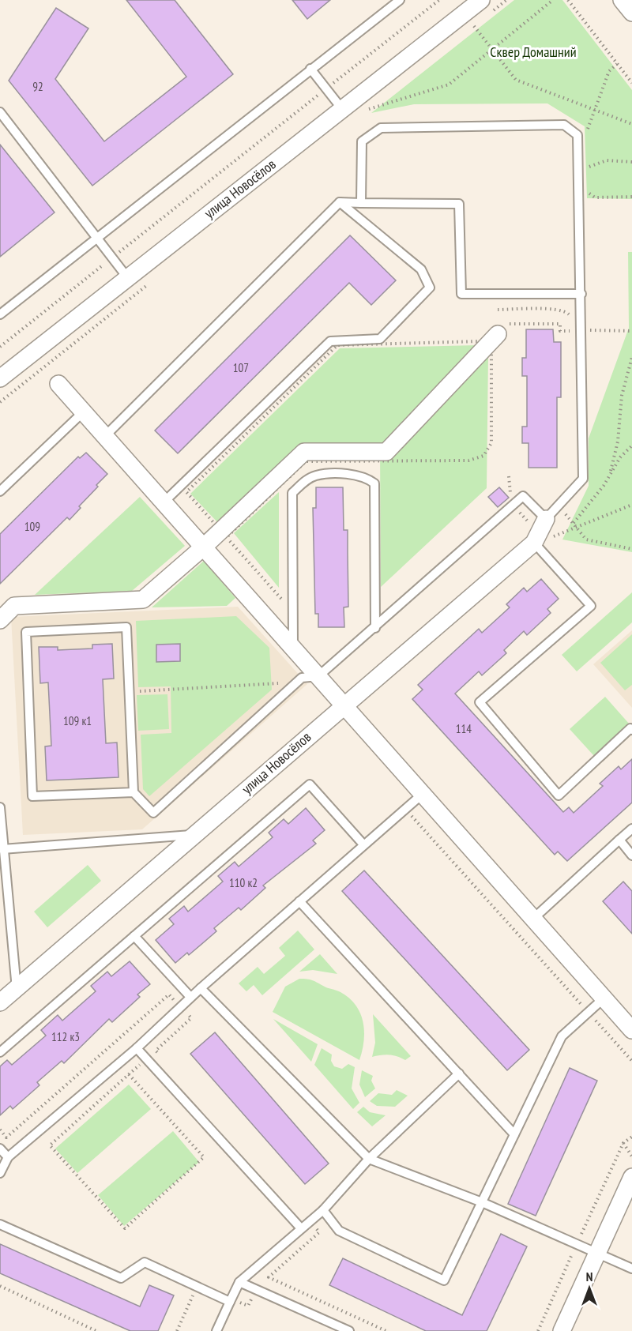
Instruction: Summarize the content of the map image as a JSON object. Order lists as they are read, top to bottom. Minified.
{"streets":{"street":["улица Новосёлов"]},"parks":["Сквер Домашний"],"house_numbers":["92","107","109","109 к1","114","110 к2","112 к3"],"north":"top"}
